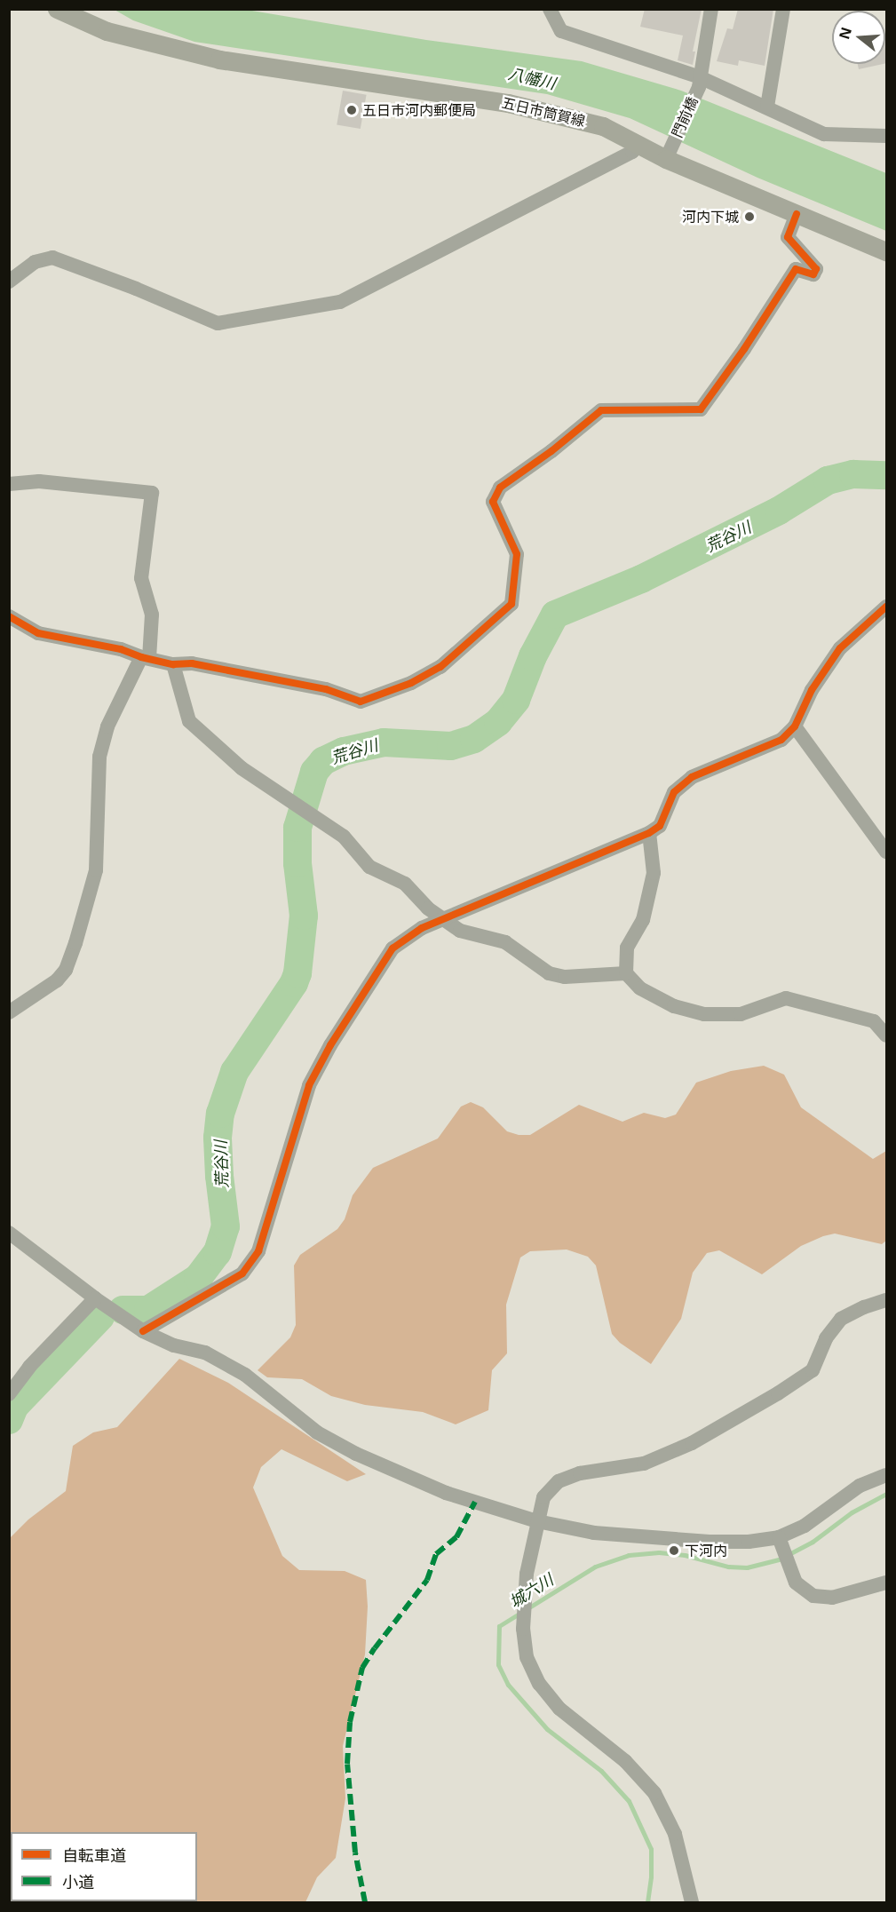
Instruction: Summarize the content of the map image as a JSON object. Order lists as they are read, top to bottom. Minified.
{"streets":{"main road":["五日市筒賀線"],"street":["門前橋"]},"crossings":[["五日市筒賀線","門前橋"]],"water":["八幡川","荒谷川","城六川"],"places":["五日市河内郵便局","河内下城","下河内"],"legend":["自転車道","小道"],"north":"left"}
